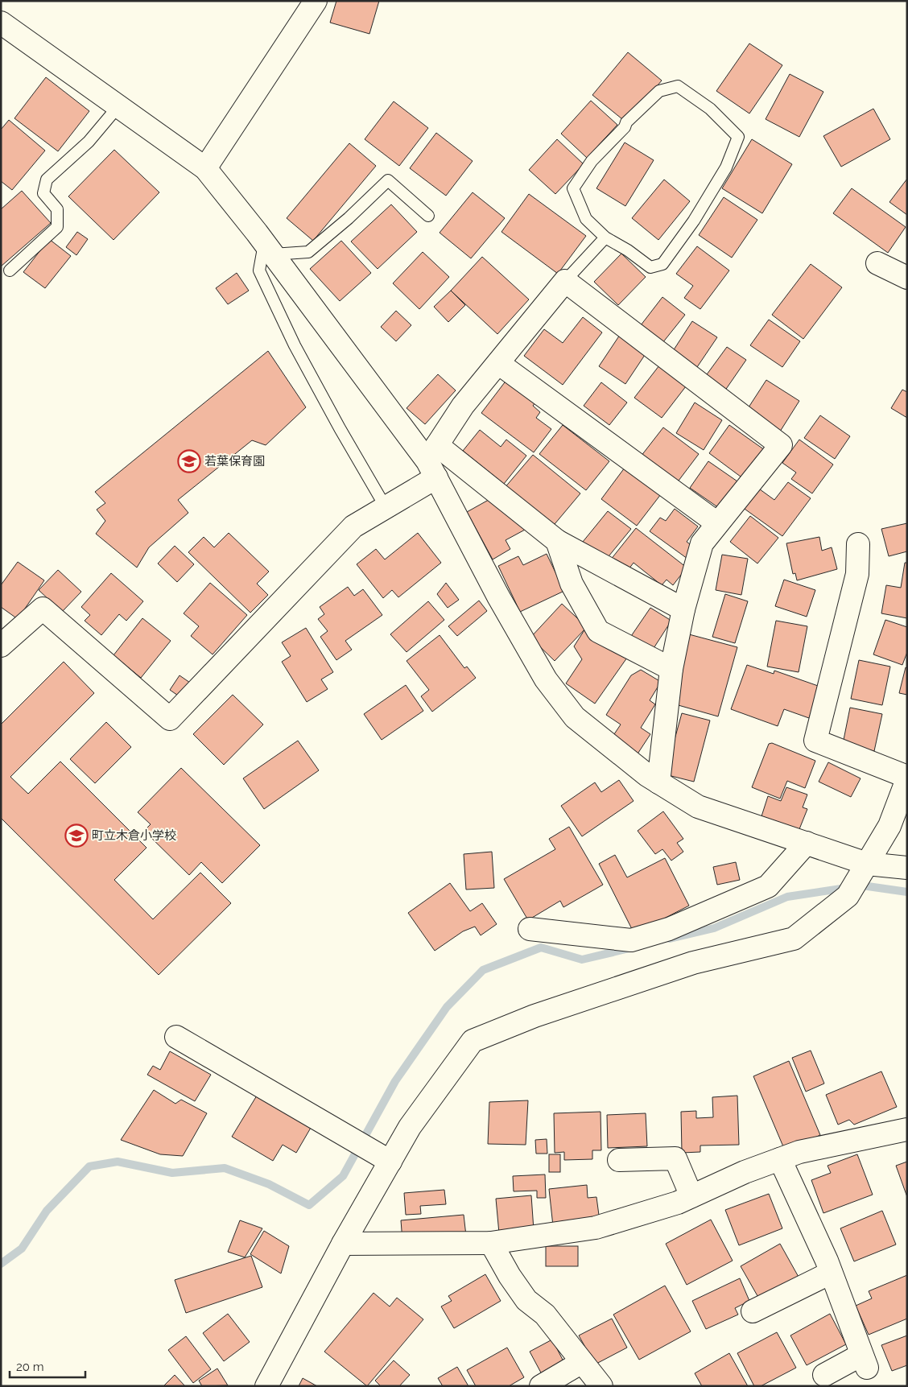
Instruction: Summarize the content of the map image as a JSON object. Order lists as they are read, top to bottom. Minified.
{"places":{"school or university":["若葉保育園","町立木倉小学校"]},"scale_bar":"20 m"}
